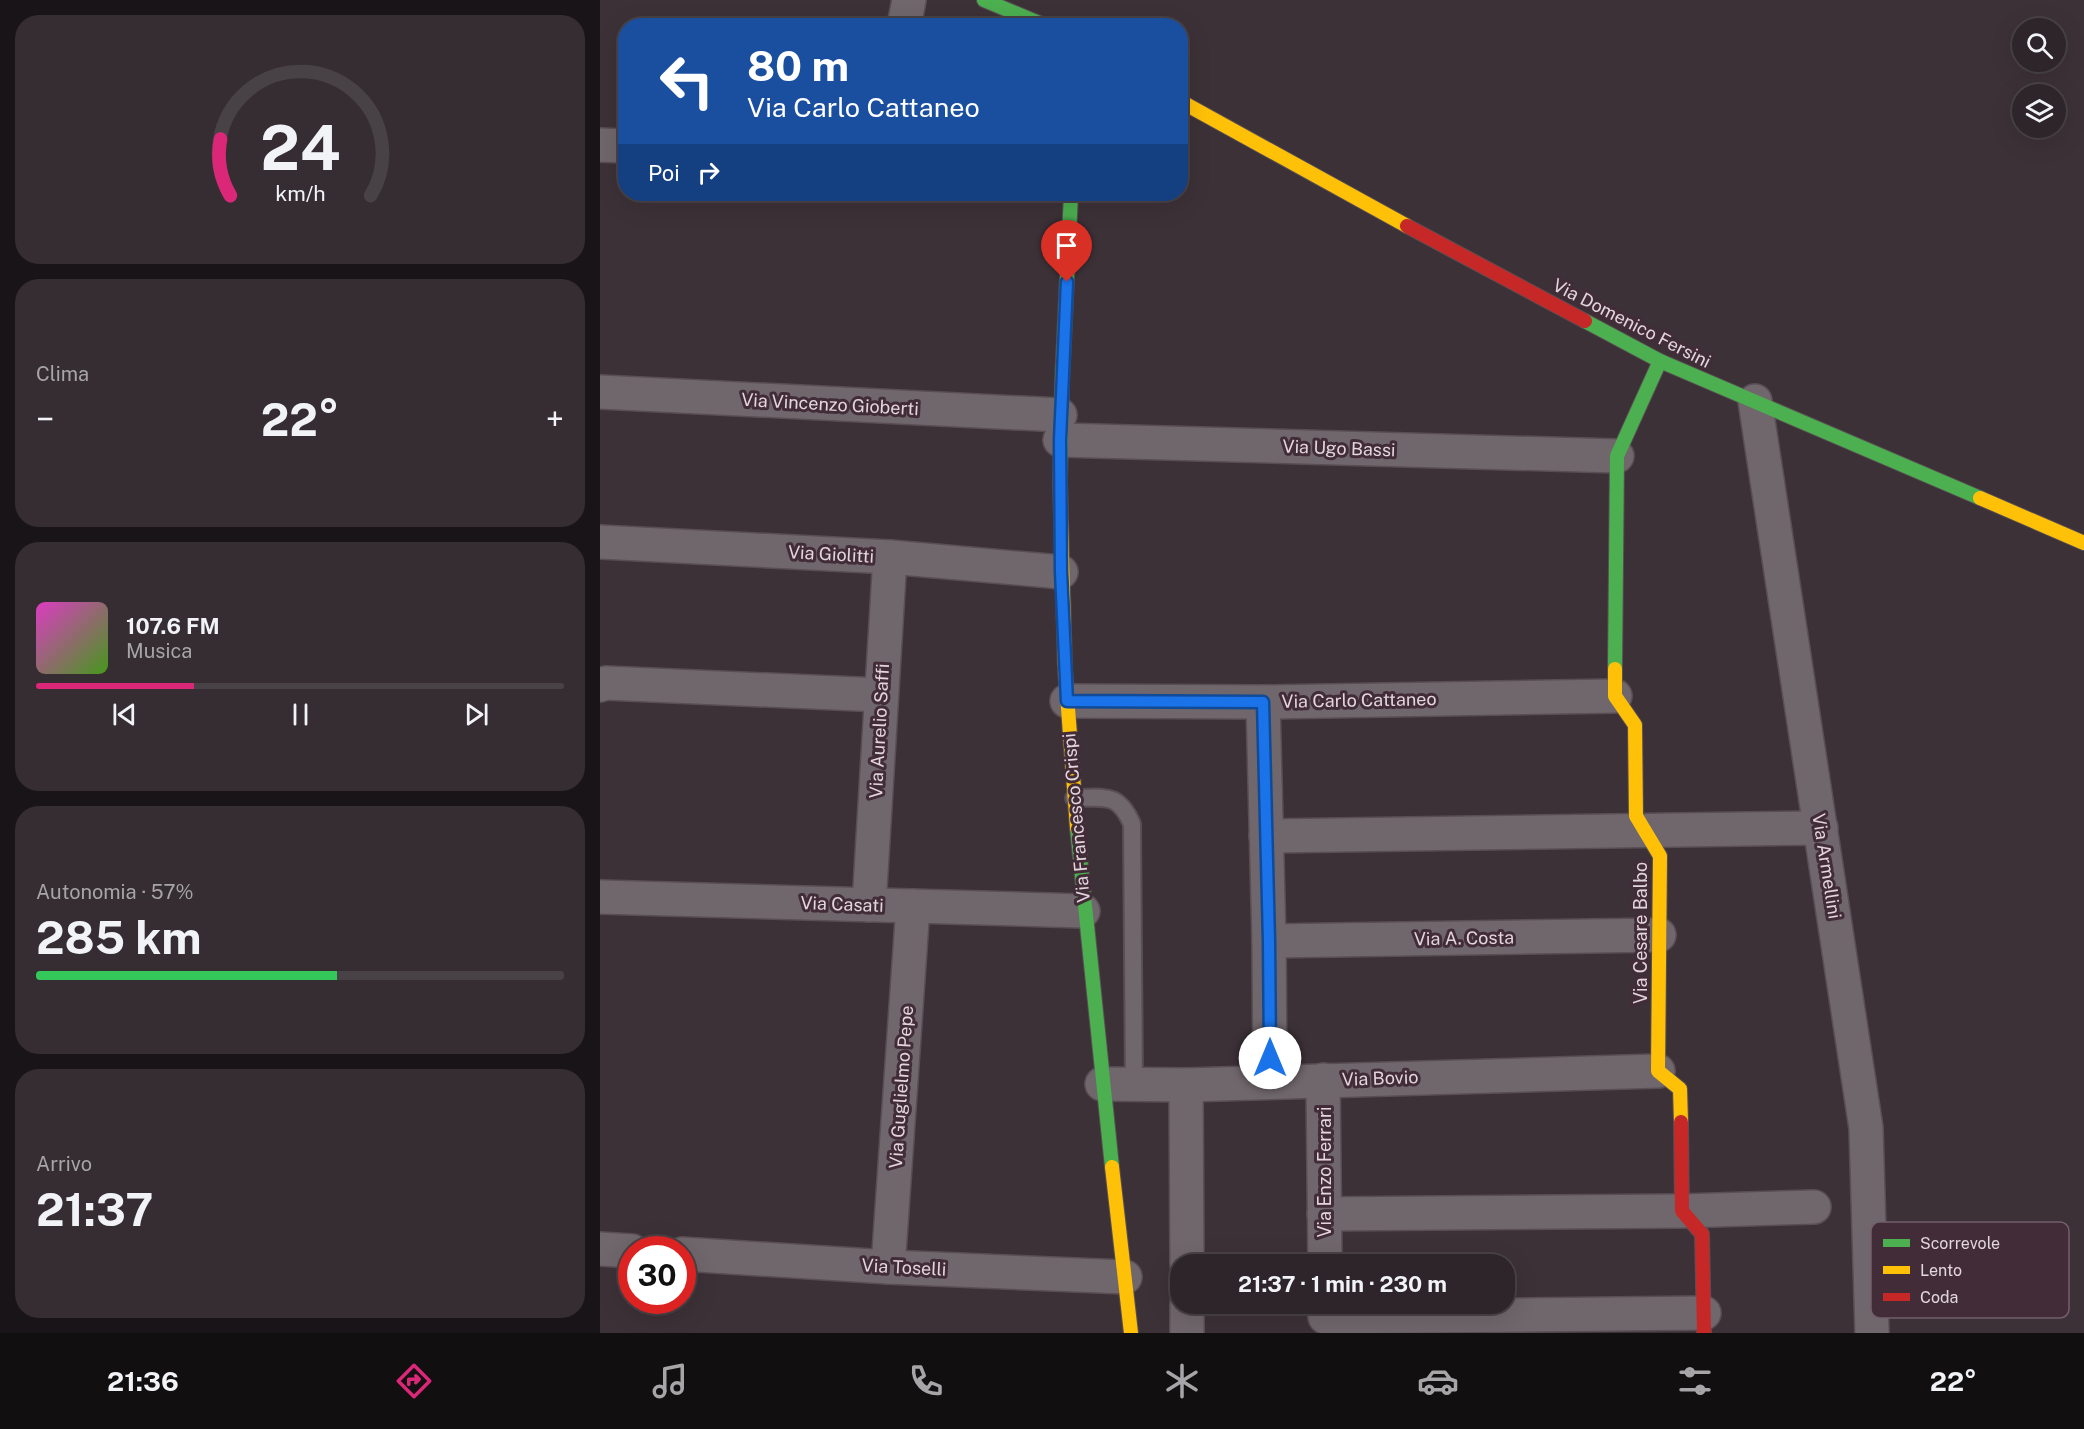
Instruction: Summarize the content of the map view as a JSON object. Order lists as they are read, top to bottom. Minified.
{"streets":{"street":["Via Domenico Fersini","Via Vincenzo Gioberti","Via Ugo Bassi","Via Giolitti","Via Carlo Cattaneo","Via Aurelio Saffi","Via Francesco Crispi","Via Armellini","Via Casati","Via Cesare Balbo","Via A. Costa","Via Bovio","Via Guglielmo Pepe","Via Enzo Ferrari","Via Toselli"]},"crossings":[["Via Domenico Fersini","Via Armellini"],["Via Vincenzo Gioberti","Via Ugo Bassi"],["Via Vincenzo Gioberti","Via Francesco Crispi"],["Via Ugo Bassi","Via Francesco Crispi"],["Via Giolitti","Via Aurelio Saffi"],["Via Giolitti","Via Francesco Crispi"],["Via Carlo Cattaneo","Via Francesco Crispi"],["Via Carlo Cattaneo","Via Cesare Balbo"],["Via Aurelio Saffi","Via Casati"],["Via Francesco Crispi","Via Casati"],["Via Francesco Crispi","Via Bovio"],["Via Francesco Crispi","Via Toselli"],["Via Casati","Via Guglielmo Pepe"],["Via Cesare Balbo","Via A. Costa"],["Via Cesare Balbo","Via Bovio"],["Via Bovio","Via Enzo Ferrari"],["Via Guglielmo Pepe","Via Toselli"]],"legend":["Scorrevole","Lento","Coda"],"page":{"turn":["80 m","Via Carlo Cattaneo"],"then":"Poi","tile":["Clima",["Autonomia · 57%","285 km"],["Arrivo","21:37"]],"heat":["−","22°","+"],"song":["107.6 FM","Musica"],"limit":"30","trip":"21:37 · 1 min · 230 m","tabs":["21:36","22°"],"gauge":["24","km/h"]}}
